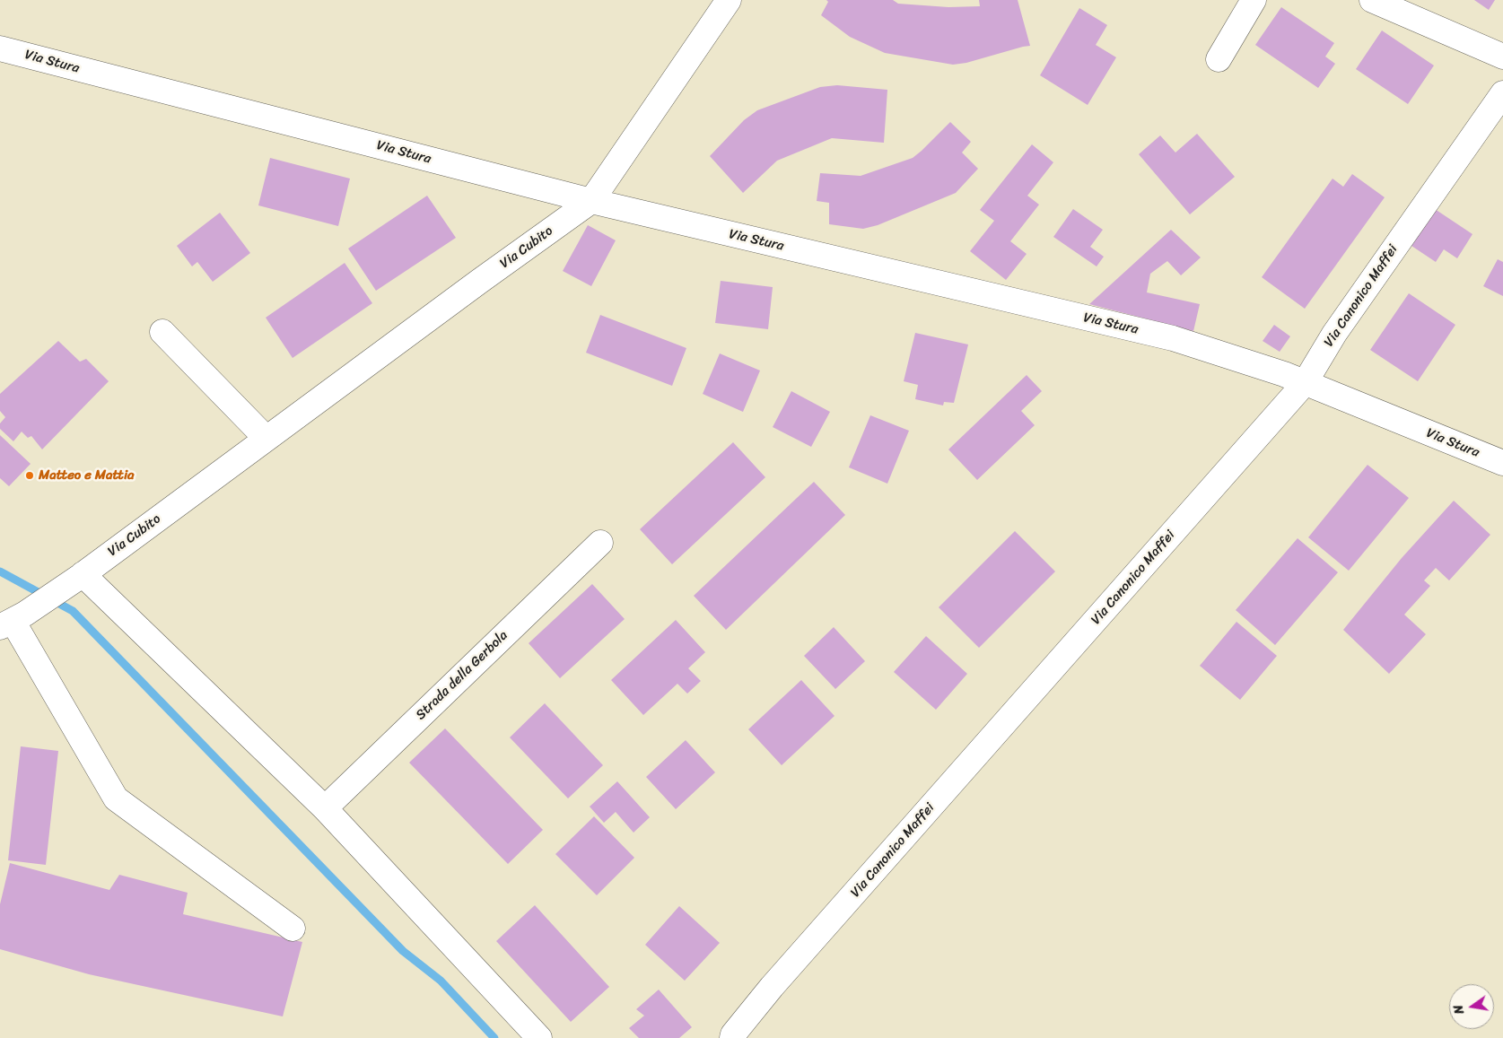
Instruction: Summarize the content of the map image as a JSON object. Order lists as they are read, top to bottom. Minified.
{"streets":{"street":["Via Stura","Via Cubito","Via Canonico Maffei","Strada della Gerbola"]},"crossings":[["Via Stura","Via Cubito"],["Via Stura","Via Canonico Maffei"]],"places":["Matteo e Mattia"],"north":"left"}
